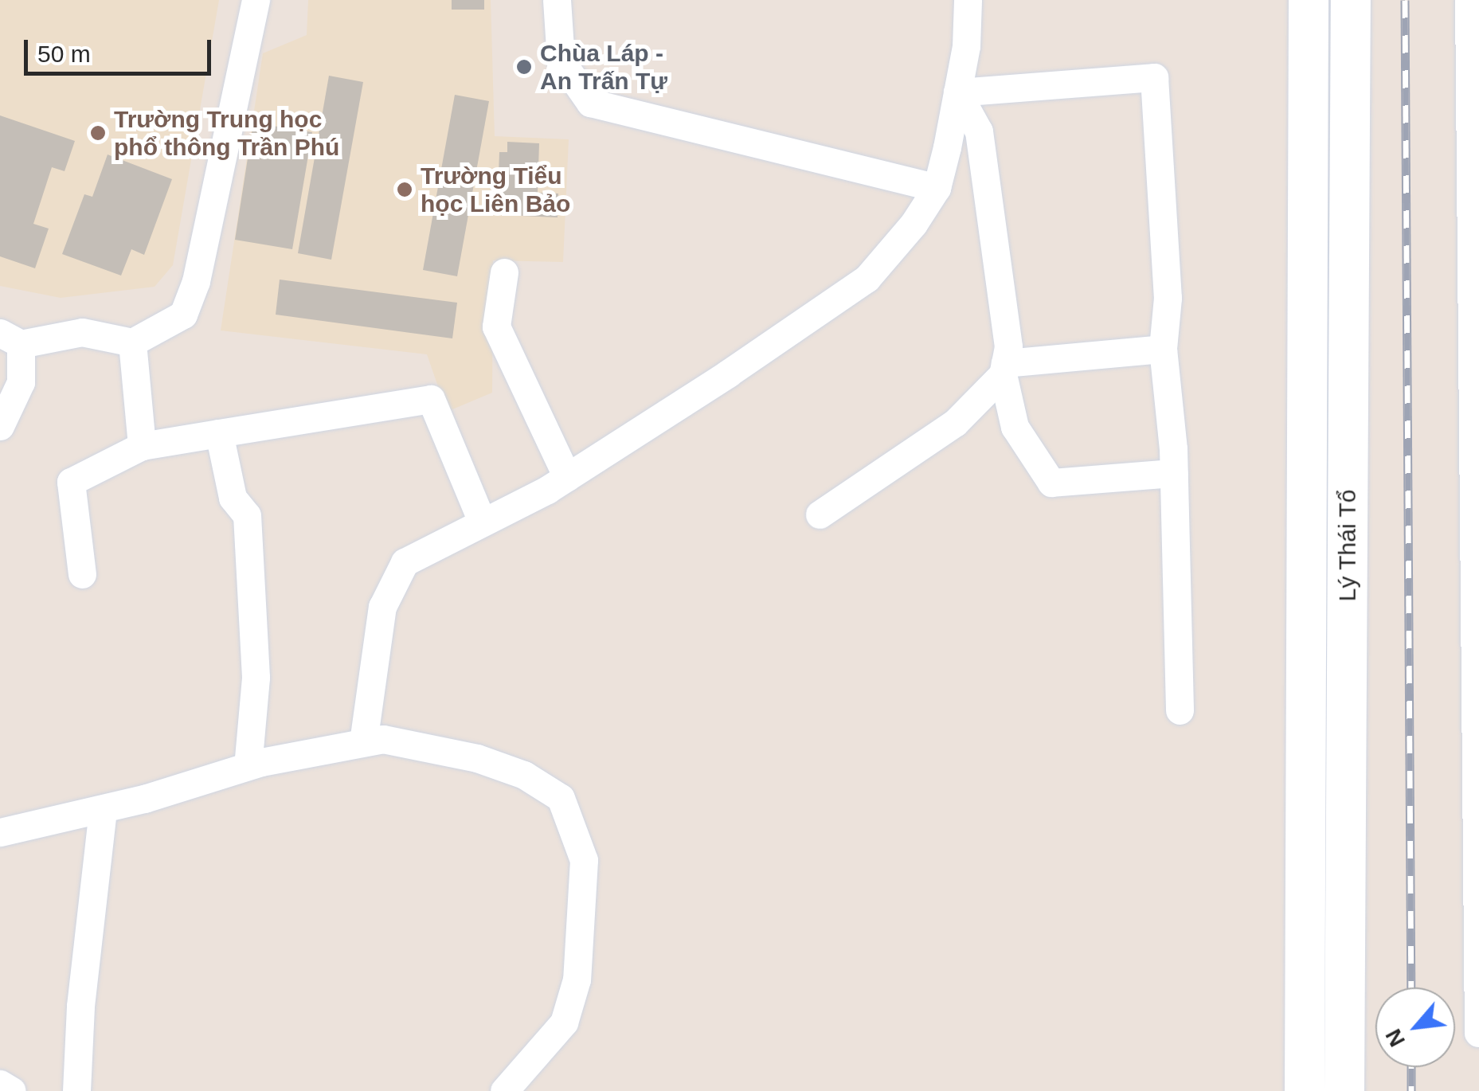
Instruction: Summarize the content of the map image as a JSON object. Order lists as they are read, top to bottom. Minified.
{"streets":{"main road":["Lý Thái Tổ"]},"places":["Chùa Láp - An Trấn Tự","Trường Trung học phổ thông Trần Phú","Trường Tiểu học Liên Bảo"],"scale_bar":"50 m","north":"bottom left"}
